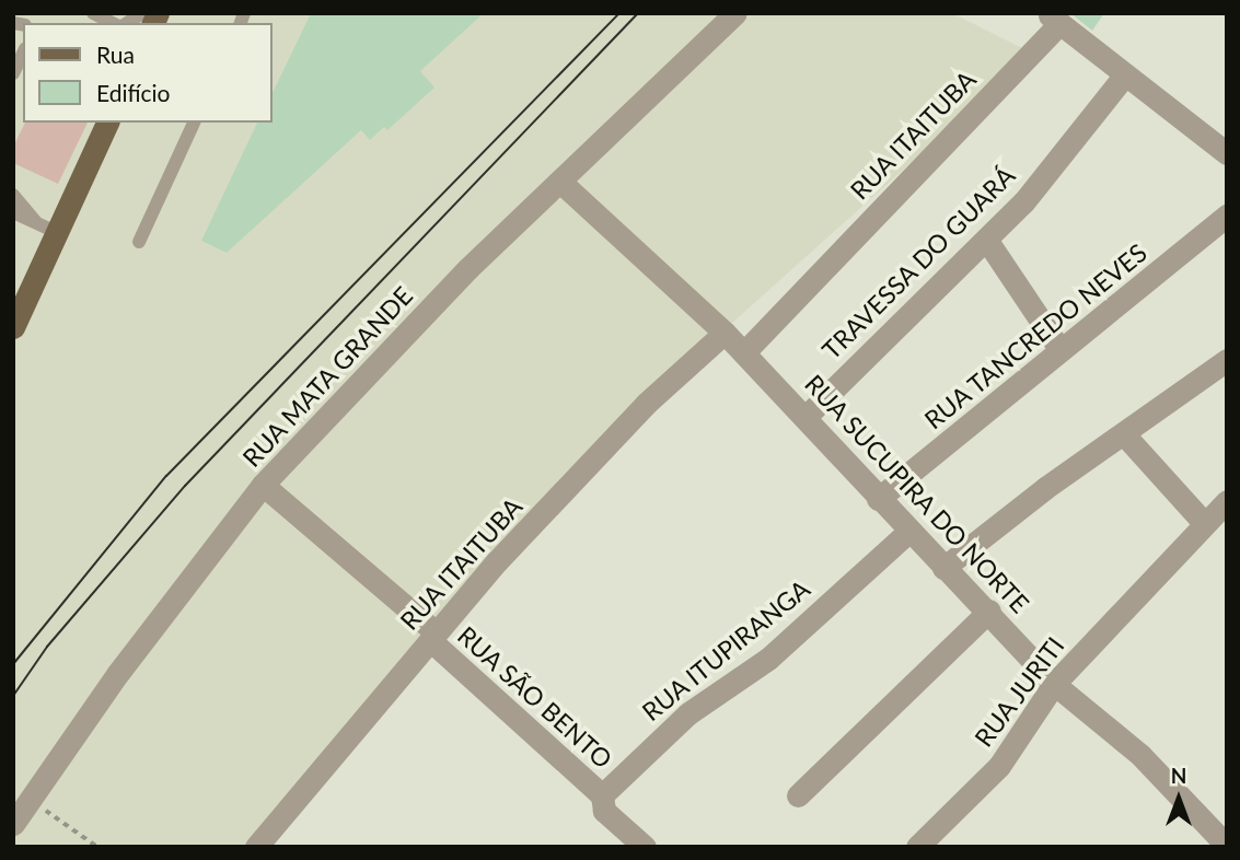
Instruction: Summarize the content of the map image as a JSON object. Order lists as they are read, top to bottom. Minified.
{"streets":{"street":["RUA ITAITUBA","TRAVESSA DO GUARÁ","RUA TANCREDO NEVES","RUA MATA GRANDE","RUA SUCUPIRA DO NORTE","RUA ITUPIRANGA","RUA JURITI","RUA SÃO BENTO"]},"crossings":[["RUA ITAITUBA","RUA SUCUPIRA DO NORTE"],["RUA ITAITUBA","RUA SÃO BENTO"],["TRAVESSA DO GUARÁ","RUA SUCUPIRA DO NORTE"],["RUA TANCREDO NEVES","RUA SUCUPIRA DO NORTE"],["RUA MATA GRANDE","RUA SUCUPIRA DO NORTE"],["RUA MATA GRANDE","RUA SÃO BENTO"],["RUA SUCUPIRA DO NORTE","RUA ITUPIRANGA"],["RUA SUCUPIRA DO NORTE","RUA JURITI"],["RUA ITUPIRANGA","RUA SÃO BENTO"]],"legend":["Rua","Edifício"],"north":"top"}
